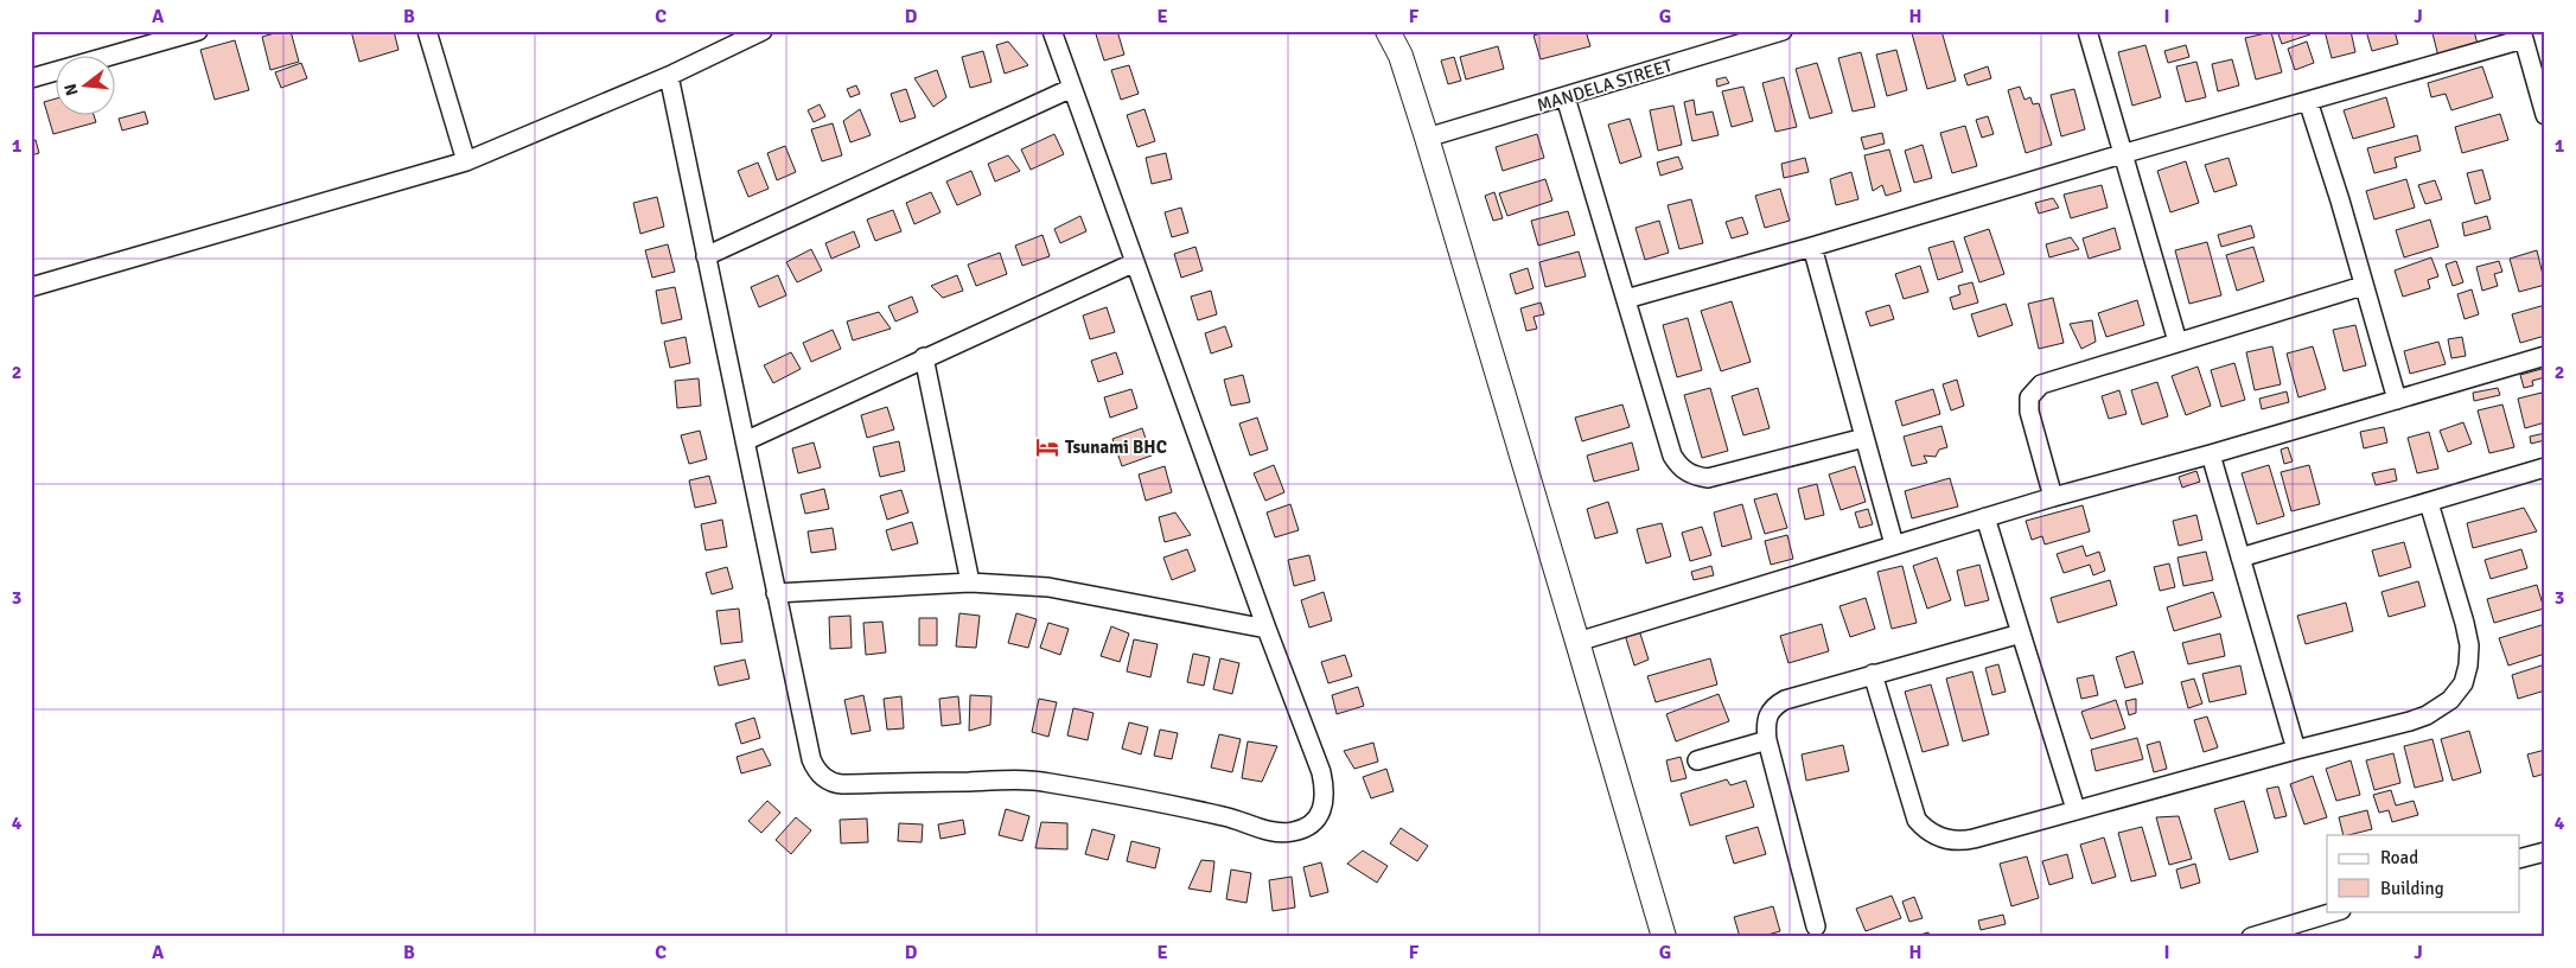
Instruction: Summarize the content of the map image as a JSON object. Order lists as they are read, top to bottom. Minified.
{"streets":{"street":["MANDELA STREET"]},"places":{"hotel":["Tsunami BHC"]},"legend":["Road","Building"],"north":"left","grid":{"columns":["A","B","C","D","E","F","G","H","I","J"],"rows":["1","2","3","4"]}}
